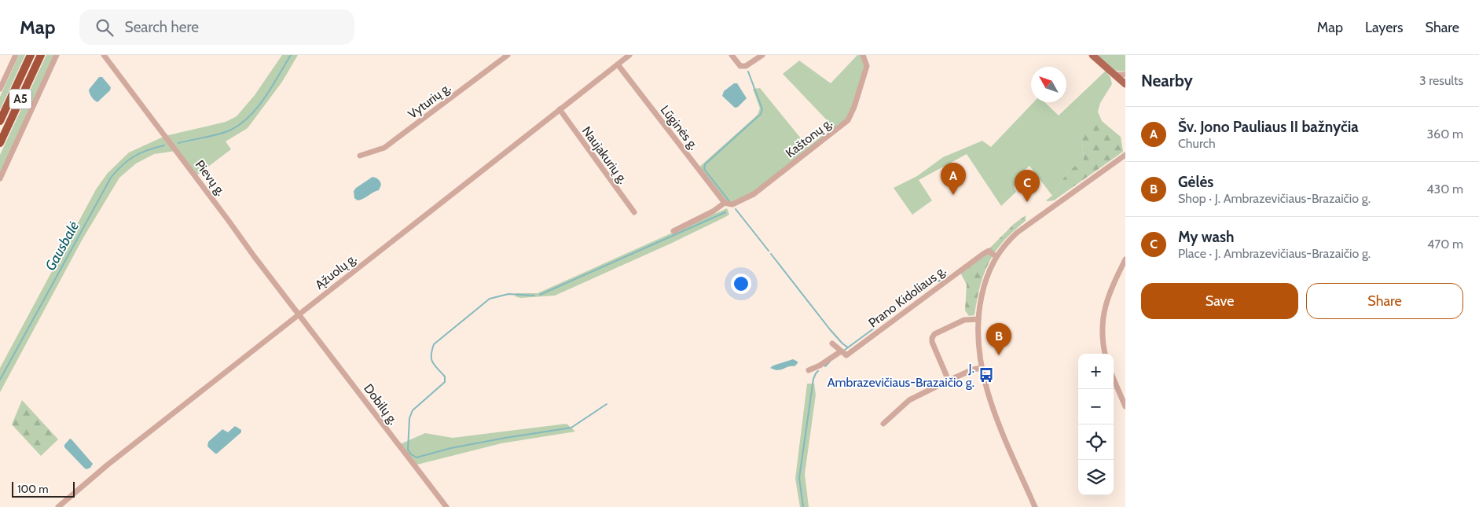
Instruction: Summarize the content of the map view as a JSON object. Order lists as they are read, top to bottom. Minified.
{"streets":{"highway":["A5"],"street":["Vyturių g.","Lūginės g.","Kaštonų g.","Naujakurių g.","Pievų g.","Ąžuolų g.","Prano Kidoliaus g.","Dobilų g."]},"crossings":[["Lūginės g.","Kaštonų g."],["Lūginės g.","Ąžuolų g."],["Naujakurių g.","Ąžuolų g."],["Pievų g.","Ąžuolų g."],["Pievų g.","Dobilų g."],["Ąžuolų g.","Dobilų g."]],"water":["Gausbalė"],"places":{"bus stop":["J. Ambrazevičiaus-Brazaičio g."]},"scale_bar":"100 m","north":"top left","page":{"header":"Map","search":"Search here","nav":["Map","Layers","Share"],"heading":["Nearby","3 results"],"list":[{"mark":"A","name":"Šv. Jono Pauliaus II bažnyčia","note":"Church","value":"360 m"},{"mark":"B","name":"Gėlės","note":"Shop · J. Ambrazevičiaus-Brazaičio g.","value":"430 m"},{"mark":"C","name":"My wash","note":"Place · J. Ambrazevičiaus-Brazaičio g.","value":"470 m"}],"pins":["A","C","B"],"buttons":["Save","Share"],"map_buttons":["+","−"],"scale":"100 m"}}
